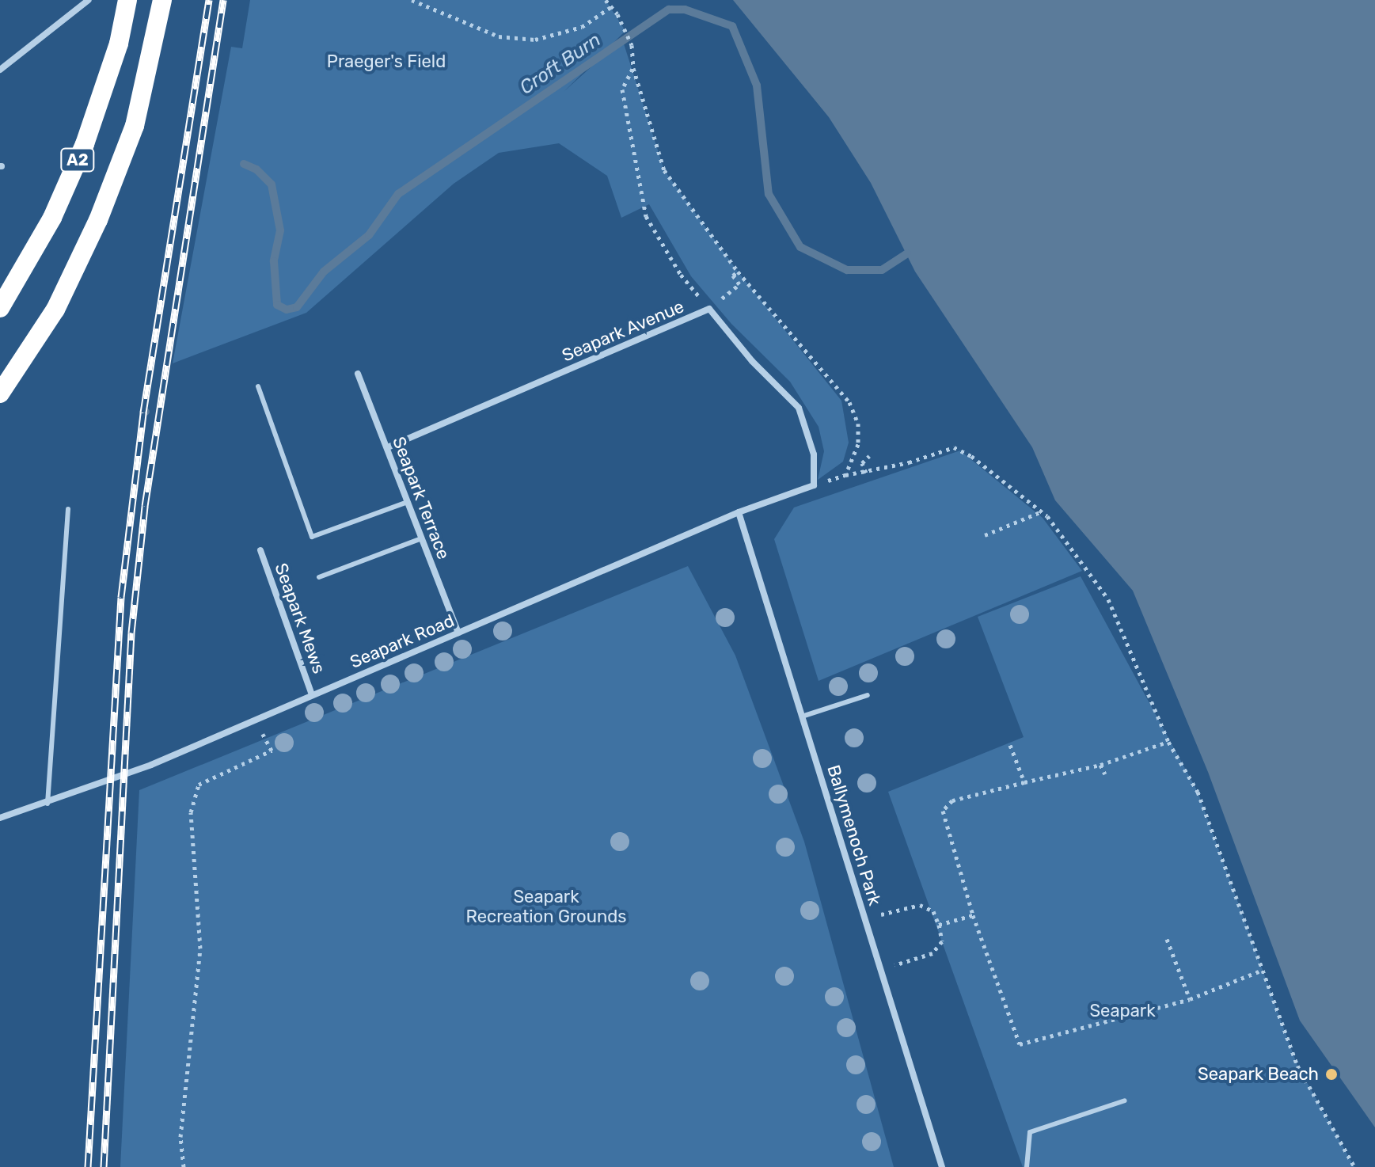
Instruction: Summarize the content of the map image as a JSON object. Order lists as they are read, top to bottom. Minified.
{"streets":{"highway":["A2"],"street":["Seapark Avenue","Seapark Terrace","Seapark Mews","Seapark Road","Ballymenoch Park"]},"crossings":[["Seapark Avenue","Seapark Terrace"],["Seapark Avenue","Seapark Road"],["Seapark Terrace","Seapark Road"],["Seapark Mews","Seapark Road"],["Seapark Road","Ballymenoch Park"]],"water":["Croft Burn"],"parks":["Praeger's Field","Seapark Recreation Grounds","Seapark"],"places":["Seapark Beach"]}
